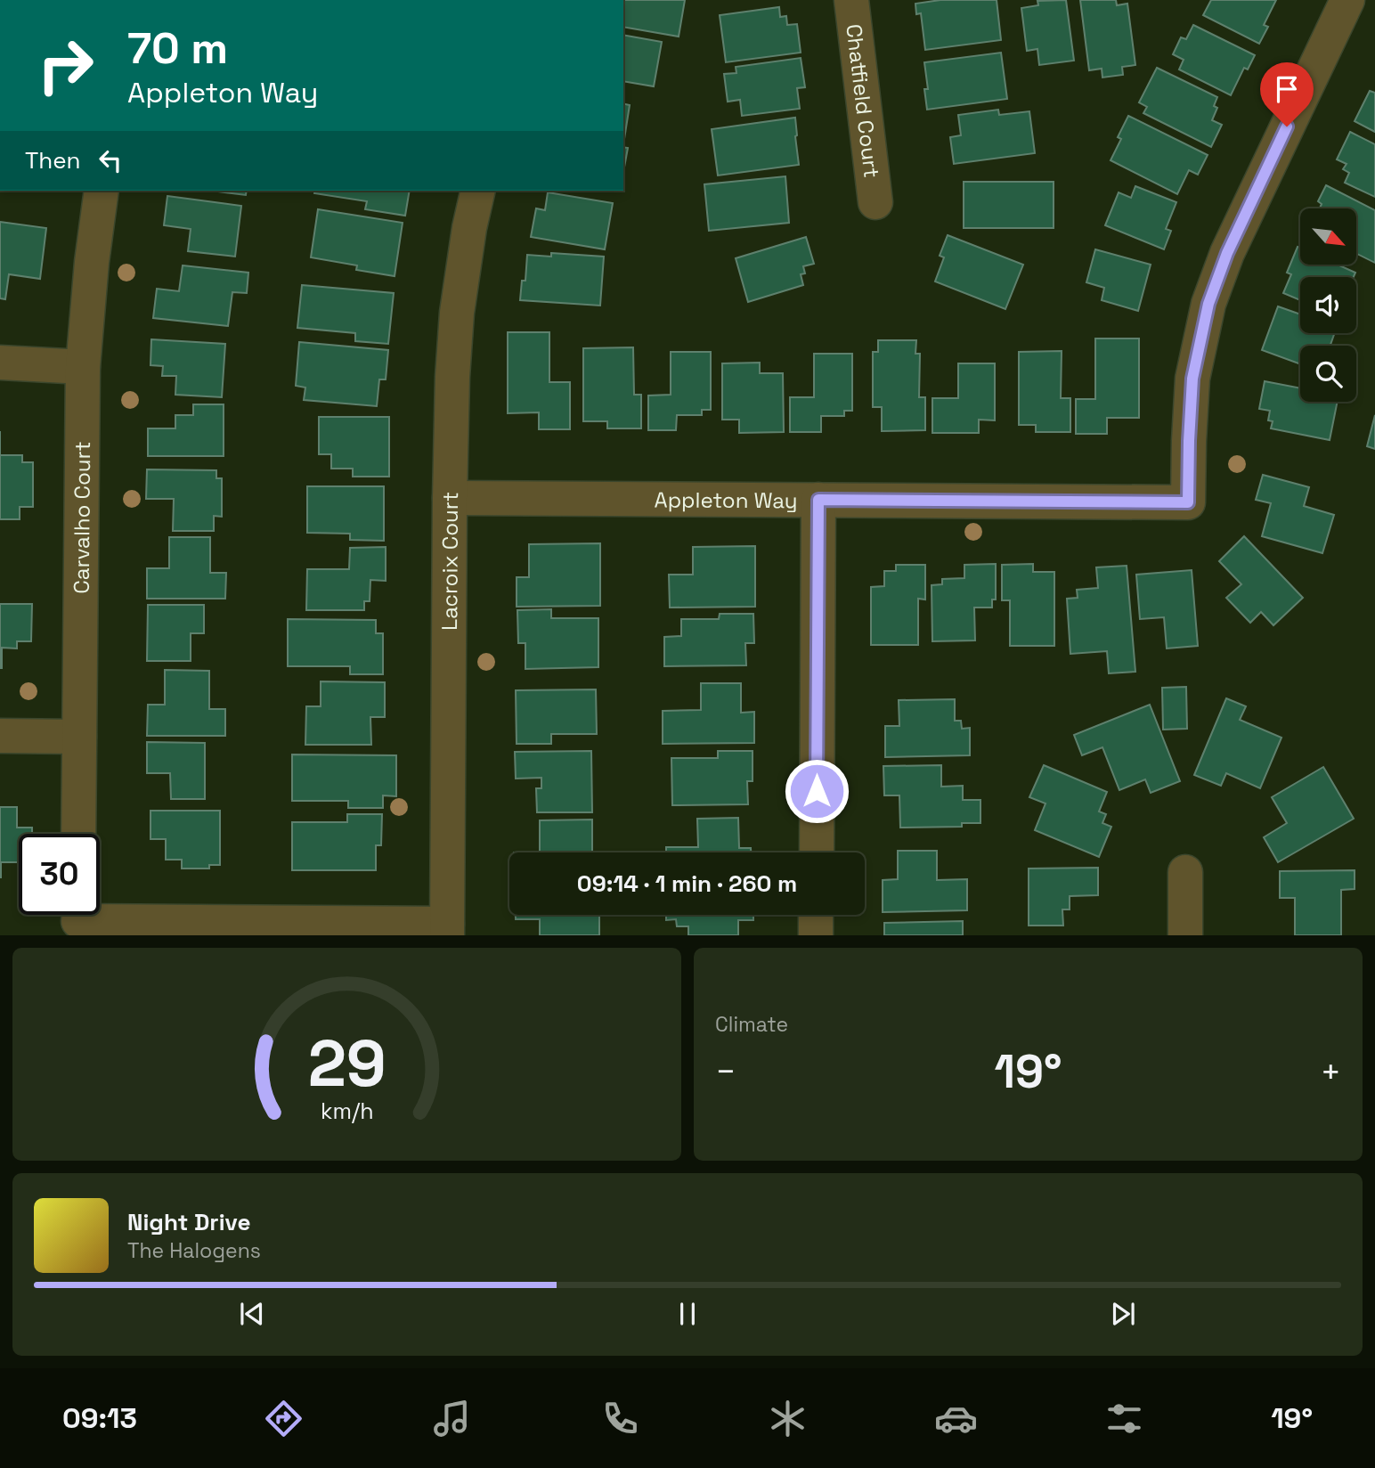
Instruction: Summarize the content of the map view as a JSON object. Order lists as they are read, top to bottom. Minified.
{"streets":{"street":["Chatfield Court","Appleton Way","Carvalho Court","Lacroix Court"]},"crossings":[["Appleton Way","Lacroix Court"]],"north":"bottom right","page":{"turn":["70 m","Appleton Way"],"then":"Then","limit":"30","trip":"09:14 · 1 min · 260 m","tile":"Climate","heat":["−","19°","+"],"song":["Night Drive","The Halogens"],"tabs":["09:13","19°"],"gauge":["29","km/h"]}}
